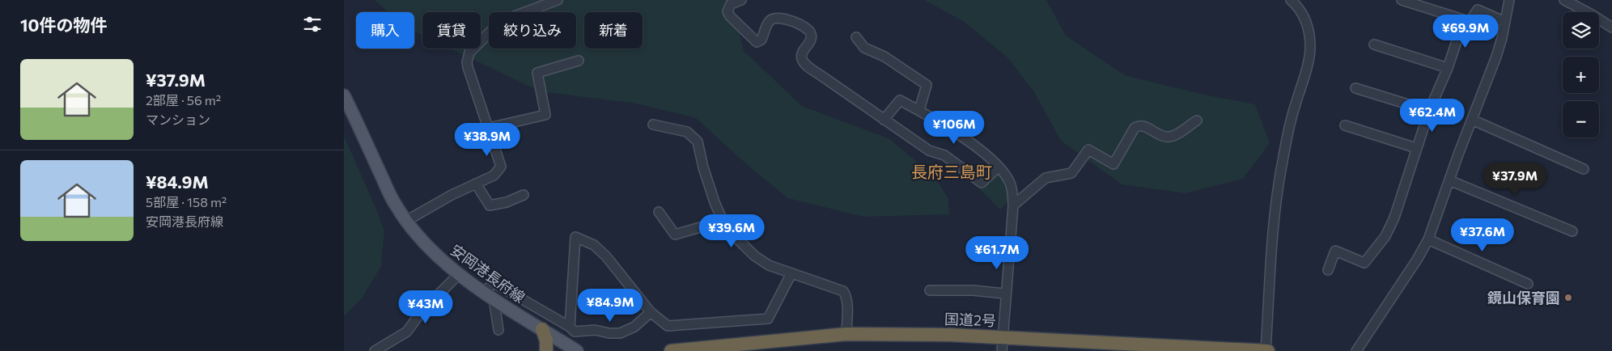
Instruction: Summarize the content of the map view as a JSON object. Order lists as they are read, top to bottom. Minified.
{"streets":{"highway":["国道2号"],"main road":["安岡港長府線"]},"districts":["長府三島町"],"places":["鏡山保育園"],"page":{"heading":"10件の物件","map_buttons":["+","−"],"chip":["購入","賃貸","絞り込み","新着"],"price":["¥69.9M","¥62.4M","¥106M","¥38.9M","¥37.9M","¥39.6M","¥37.6M","¥61.7M","¥84.9M","¥43M"],"list":[{"name":"¥37.9M","note":"2部屋 · 56 m² · マンション"},{"name":"¥84.9M","note":"5部屋 · 158 m² · 安岡港長府線"}]}}
